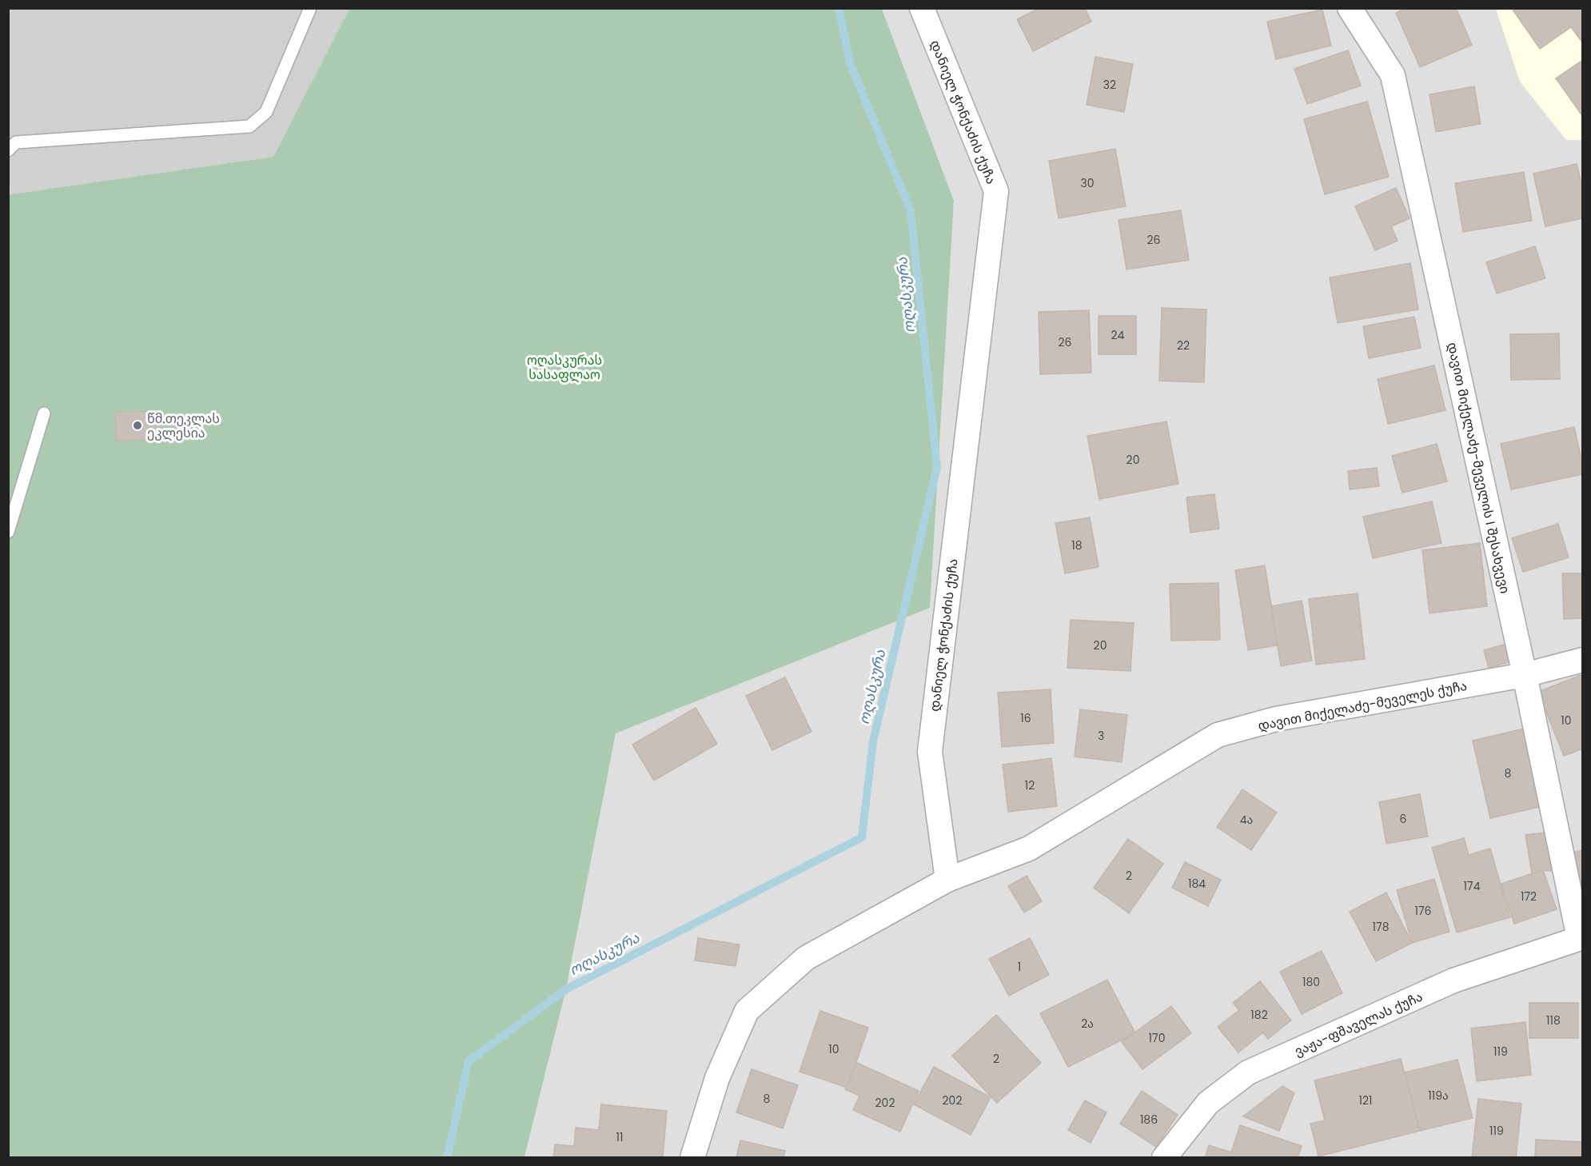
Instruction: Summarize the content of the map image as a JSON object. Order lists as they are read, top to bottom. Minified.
{"streets":{"street":["დანიელ ჭონქაძის ქუჩა","დავით მიქელაძე-მეველის I შესახვევი","დავით მიქელაძე-მეველეს ქუჩა","ვაჟა-ფშაველას ქუჩა"]},"crossings":[["დანიელ ჭონქაძის ქუჩა","დავით მიქელაძე-მეველეს ქუჩა"],["დავით მიქელაძე-მეველის I შესახვევი","დავით მიქელაძე-მეველეს ქუჩა"],["დავით მიქელაძე-მეველის I შესახვევი","ვაჟა-ფშაველას ქუჩა"]],"water":["ოღასკურა"],"parks":["ოღასკურას სასაფლაო"],"places":["წმ.თეკლას ეკლესია"],"house_numbers":["32","30","26","24","26","22","20","18","20","16","10","3","8","12","6","4ა","2","184","174","172","176","178","1","180","182","118","2ა","170","10","119","2","119ა","8","202","121","202","186","119","11"]}
